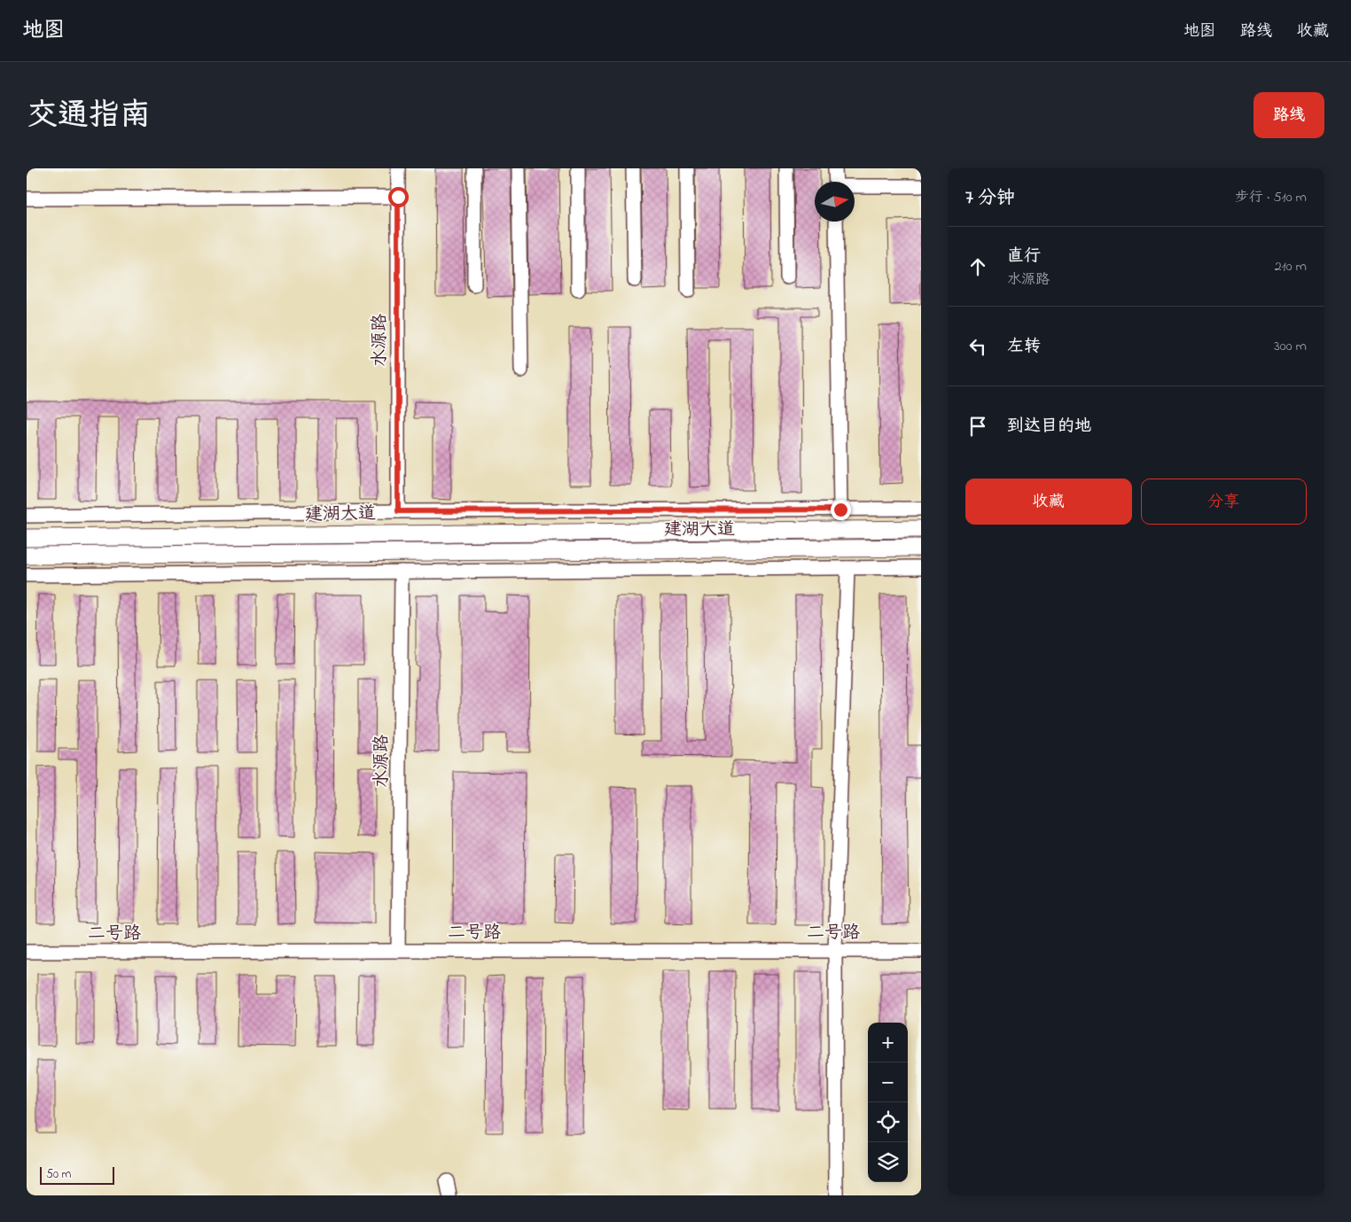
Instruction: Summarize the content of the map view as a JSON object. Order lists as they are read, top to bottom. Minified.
{"streets":{"main road":["建湖大道"],"street":["水源路","二号路"]},"crossings":[["水源路","二号路"]],"scale_bar":"50 m","north":"right","page":{"header":"地图","nav":["地图","路线","收藏"],"title":"交通指南","buttons":["路线",["收藏","分享"]],"heading":["7 分钟","步行 · 510 m"],"list":[["直行","水源路","210 m"],["左转","300 m"],"到达目的地"],"map_buttons":["+","−"],"scale":"50 m"}}
